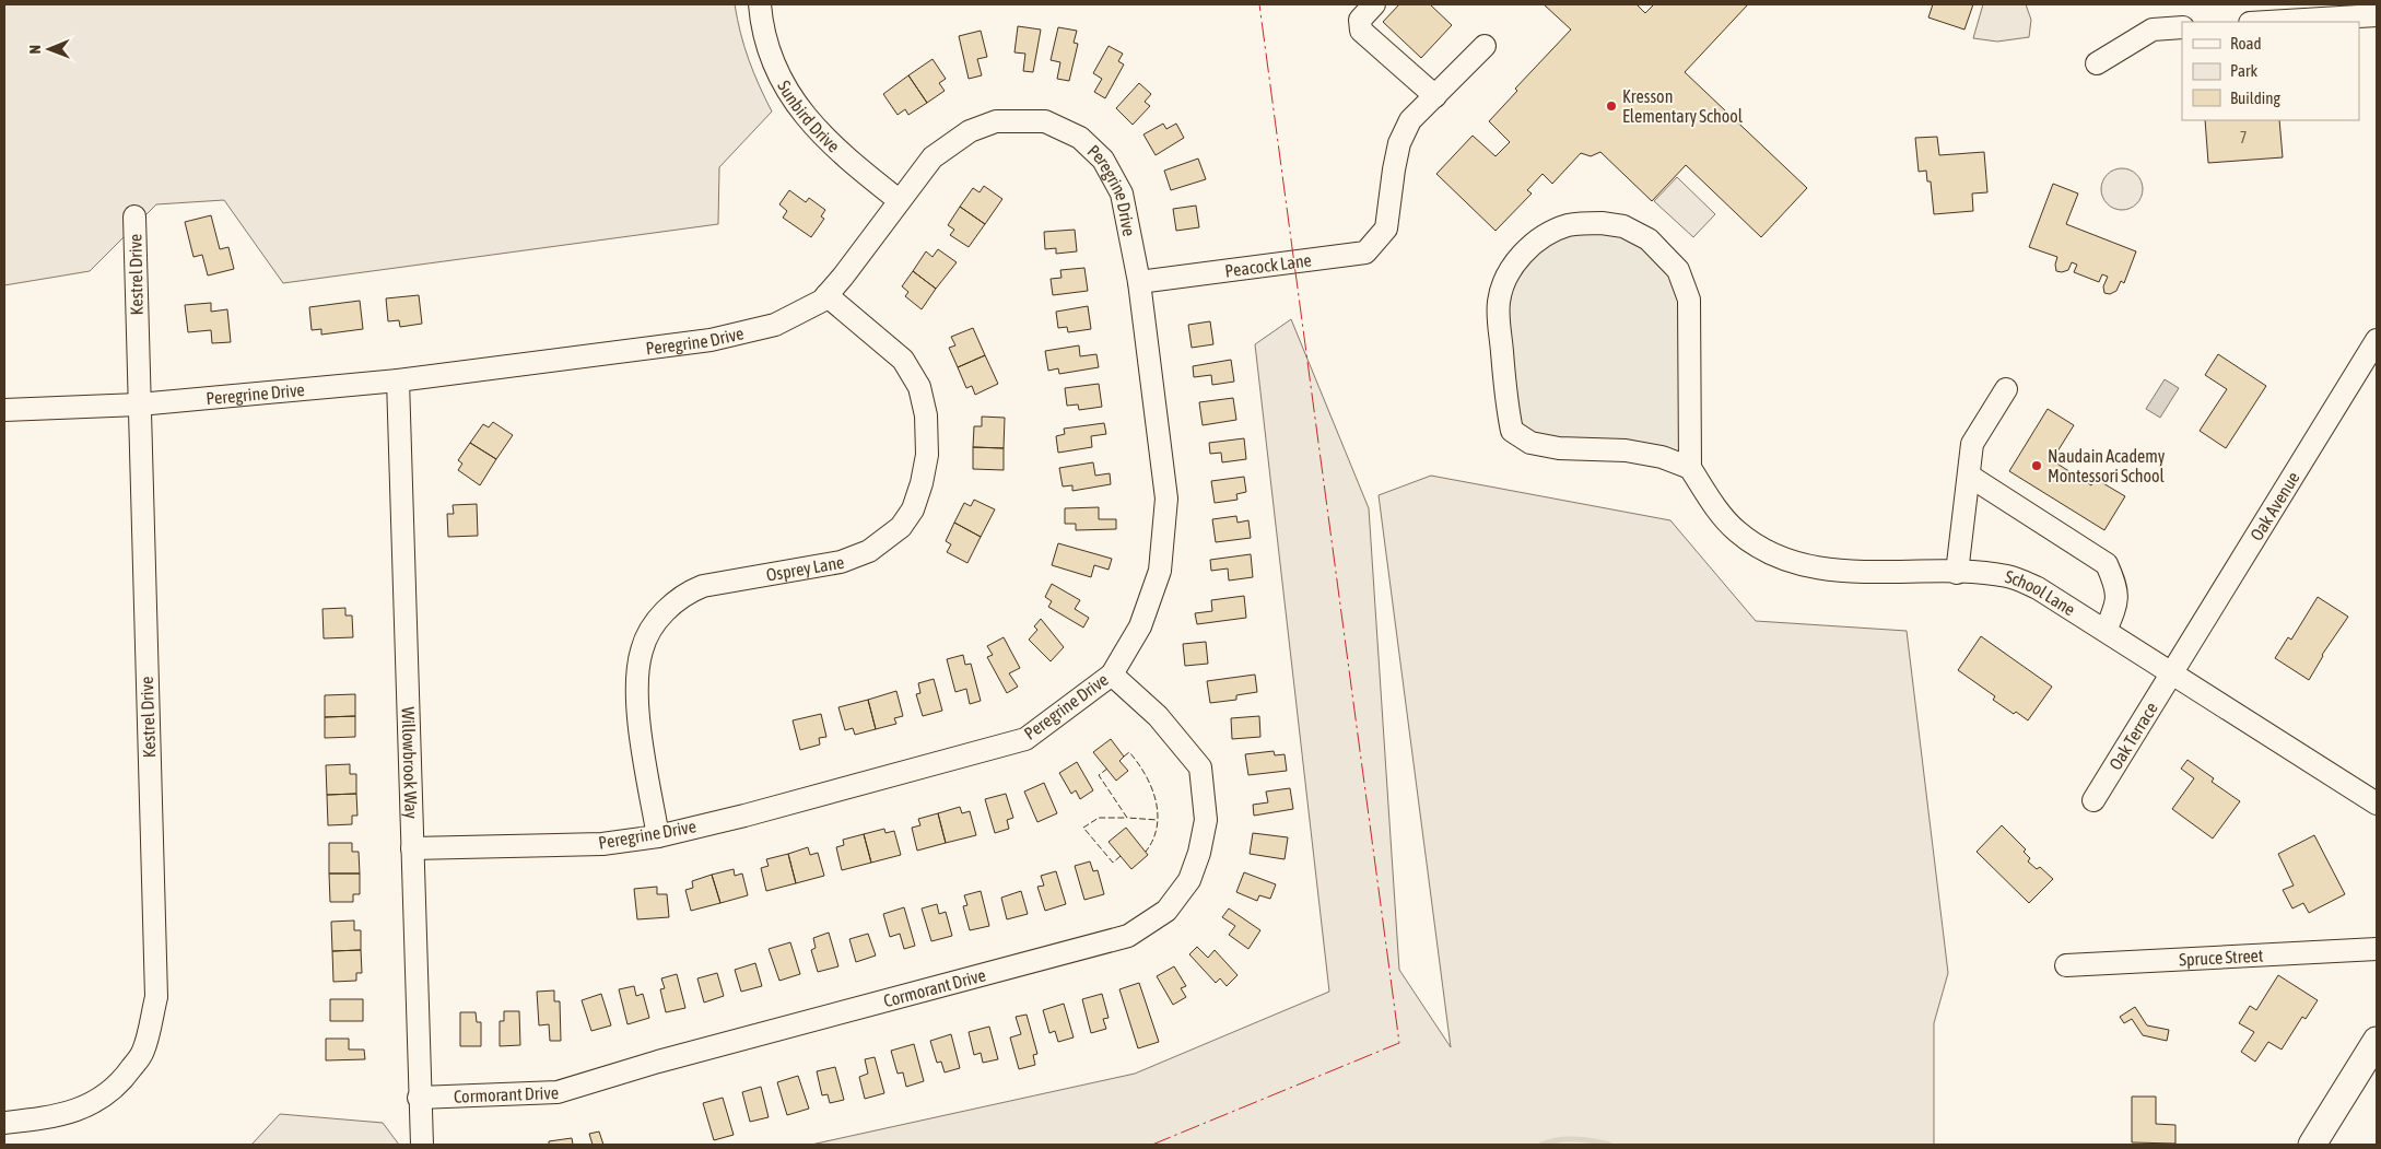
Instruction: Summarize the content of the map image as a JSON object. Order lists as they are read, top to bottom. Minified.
{"streets":{"street":["Sunbird Drive","Peregrine Drive","Peacock Lane","Kestrel Drive","Oak Avenue","Osprey Lane","School Lane","Oak Terrace","Willowbrook Way","Spruce Street","Cormorant Drive"]},"crossings":[["Sunbird Drive","Peregrine Drive"],["Peregrine Drive","Peacock Lane"],["Peregrine Drive","Kestrel Drive"],["Peregrine Drive","Osprey Lane"],["Peregrine Drive","Willowbrook Way"],["Peregrine Drive","Cormorant Drive"],["Oak Avenue","School Lane"],["Oak Avenue","Oak Terrace"],["School Lane","Oak Terrace"],["Willowbrook Way","Cormorant Drive"]],"places":["Kresson Elementary School","Naudain Academy Montessori School"],"house_numbers":["7"],"legend":["Road","Park","Building"],"north":"left"}
